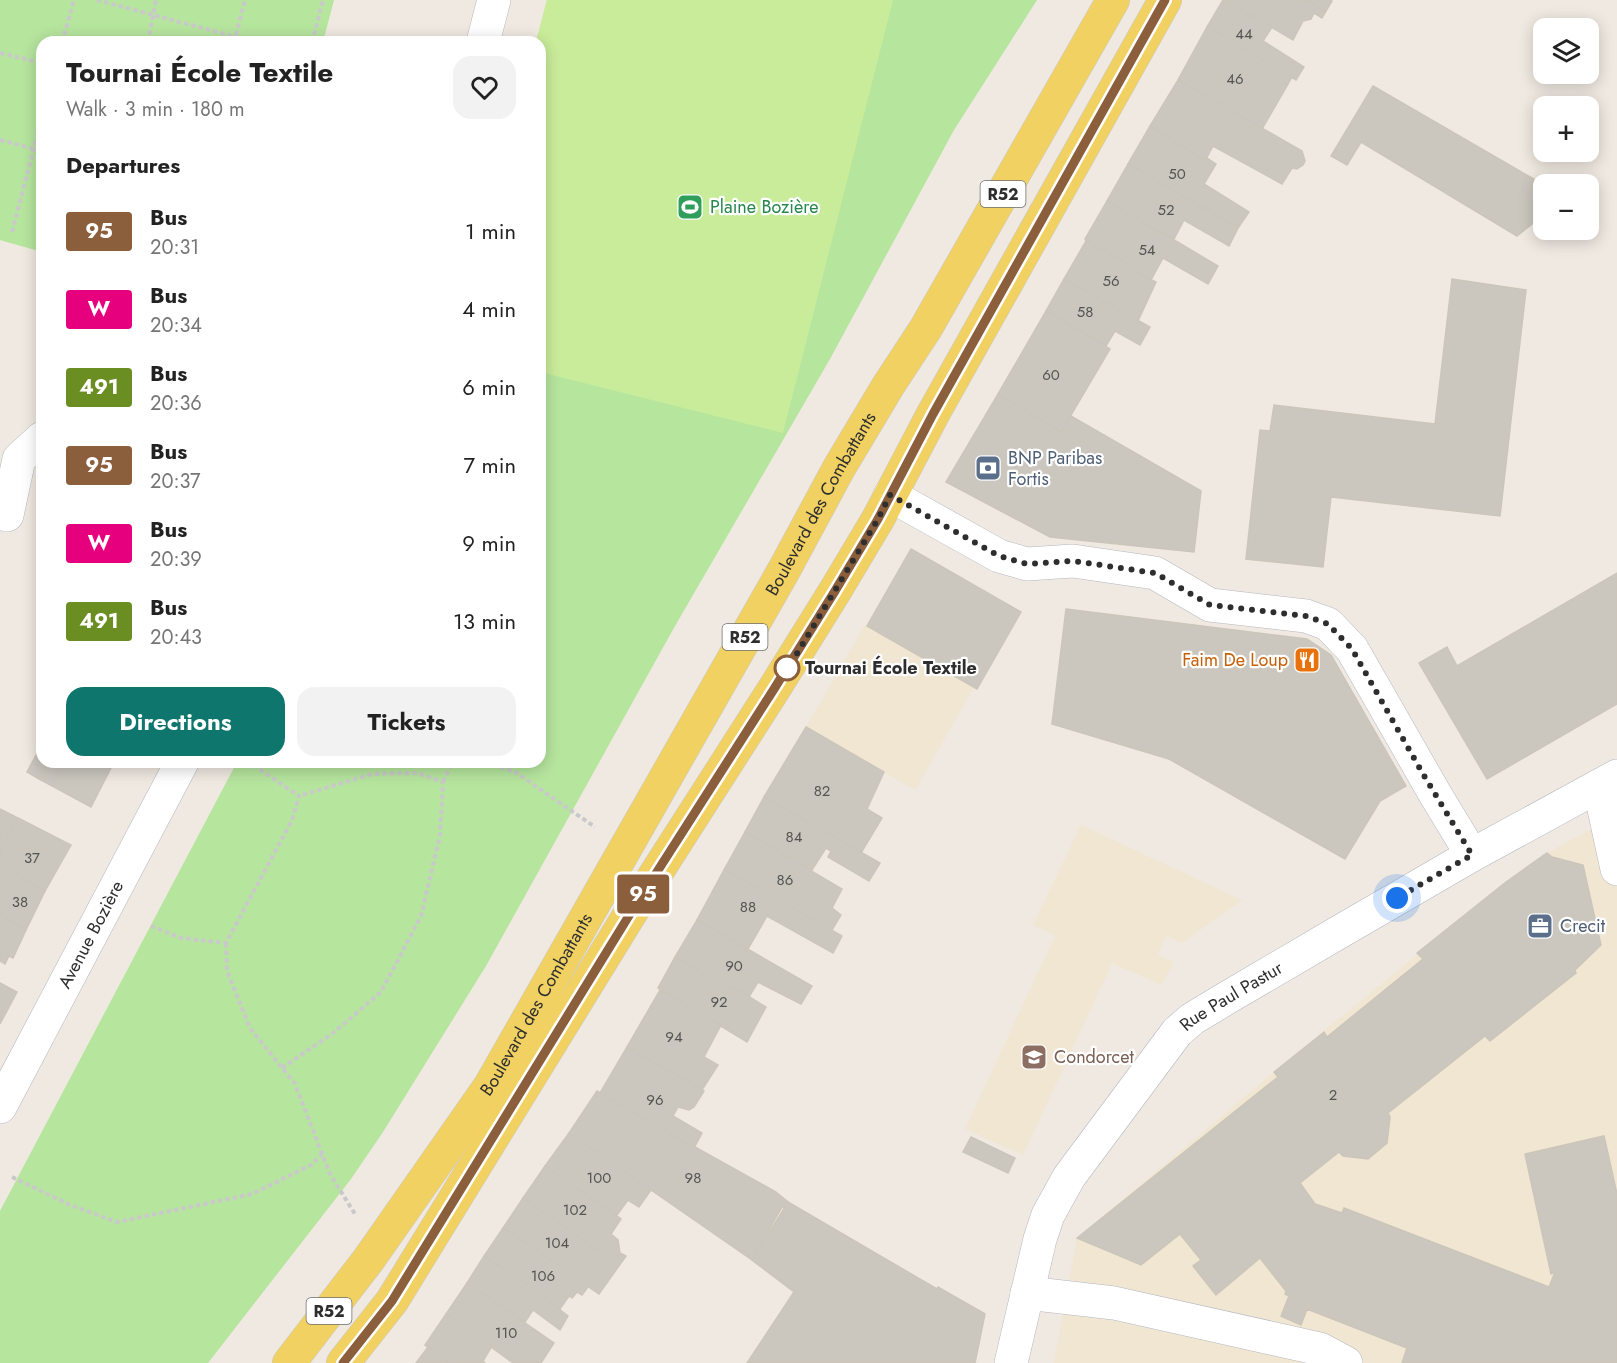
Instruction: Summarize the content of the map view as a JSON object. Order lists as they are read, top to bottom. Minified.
{"streets":{"main road":["R52","Boulevard des Combattants"],"street":["Avenue Bozière","Rue Paul Pastur"]},"places":{"sports":["Plaine Bozière"],"bank":["BNP Paribas Fortis"],"restaurant":["Faim De Loup"],"other":["Tournai École Textile"],"office":["Crecit"],"school or university":["Condorcet"]},"lines":["bus line 95"],"house_numbers":["44","46","50","52","54","56","58","60","82","84","37","86","38","88","90","92","94","2","96","100","98","102","104","106","110"],"page":{"on_map":"95","map_buttons":["+","−"],"heading":[["Tournai École Textile","Walk · 3 min · 180 m"],"Departures"],"list":[{"mark":"95","name":"Bus","note":"20:31","value":"1 min"},{"mark":"W","name":"Bus","note":"20:34","value":"4 min"},{"mark":"491","name":"Bus","note":"20:36","value":"6 min"},{"mark":"95","name":"Bus","note":"20:37","value":"7 min"},{"mark":"W","name":"Bus","note":"20:39","value":"9 min"},{"mark":"491","name":"Bus","note":"20:43","value":"13 min"}],"buttons":["Directions","Tickets"]}}
